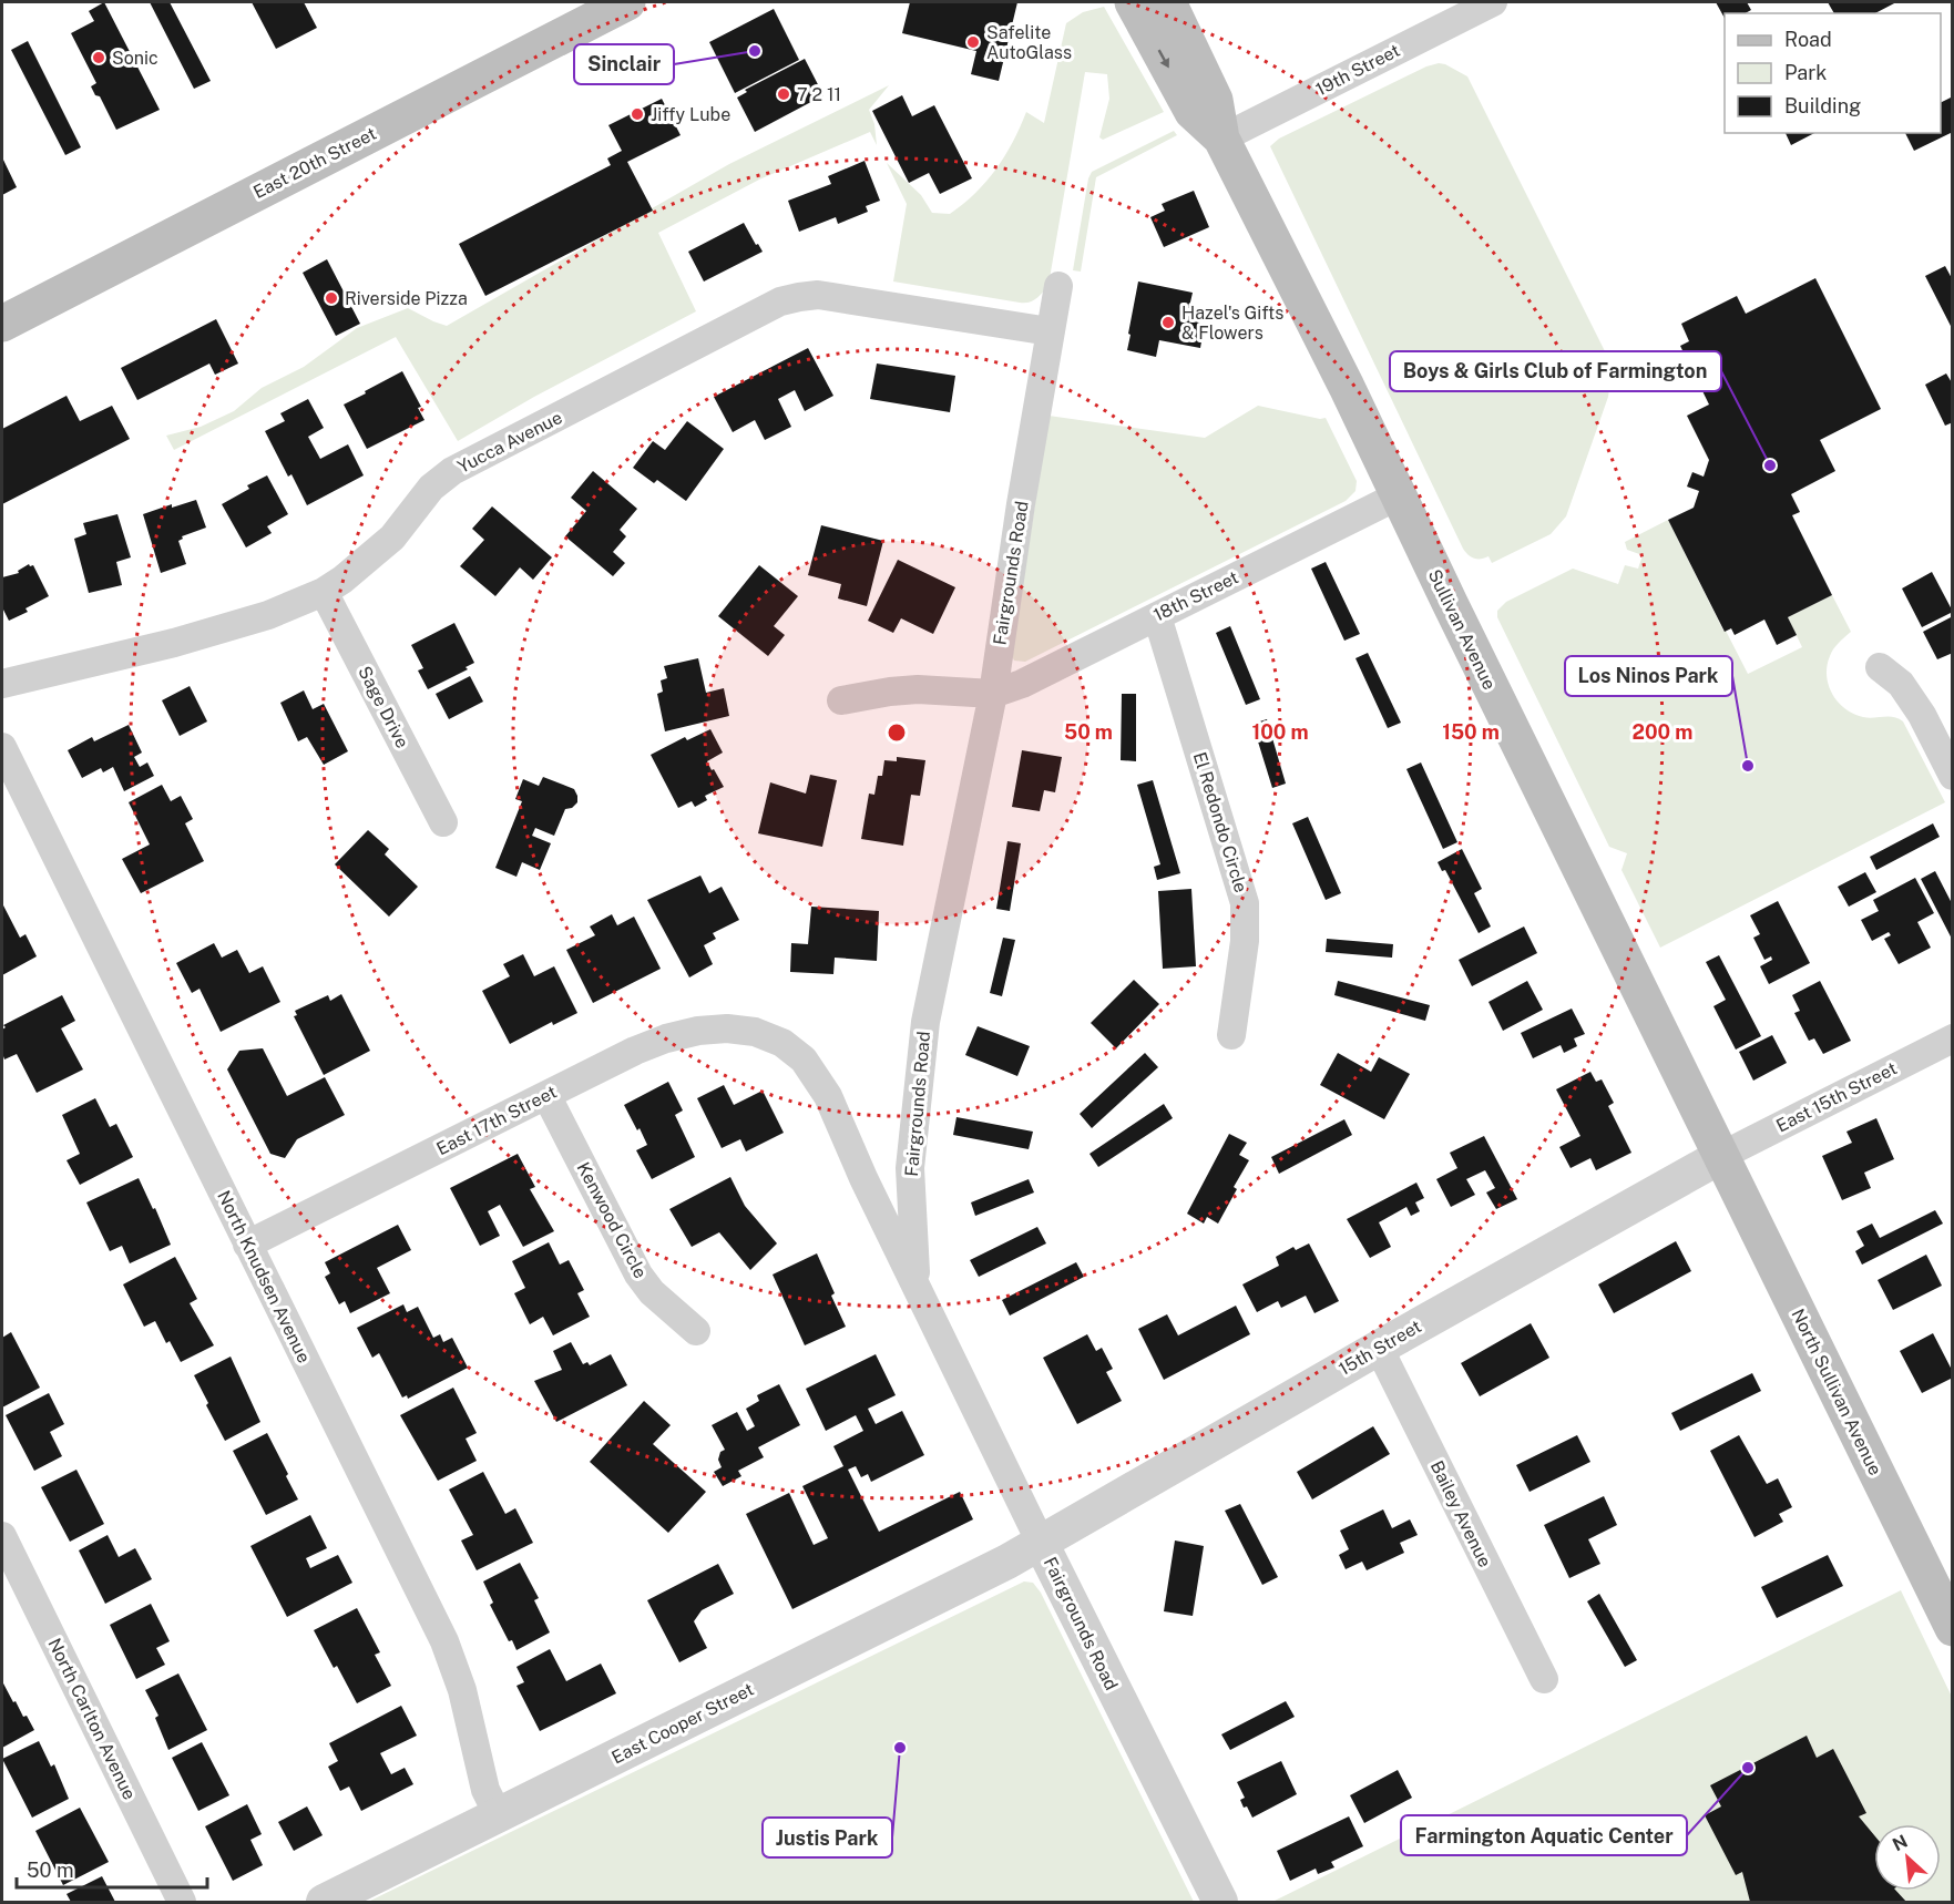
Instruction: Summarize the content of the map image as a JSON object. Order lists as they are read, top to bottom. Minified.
{"streets":{"main road":["East 20th Street","Sullivan Avenue","North Sullivan Avenue"],"street":["19th Street","Yucca Avenue","Fairgrounds Road","18th Street","Sage Drive","El Redondo Circle","East 15th Street","East 17th Street","Kenwood Circle","North Knudsen Avenue","15th Street","Bailey Avenue","North Carlton Avenue","East Cooper Street"]},"crossings":[["19th Street","Sullivan Avenue"],["Yucca Avenue","Fairgrounds Road"],["Yucca Avenue","Sage Drive"],["Fairgrounds Road","18th Street"],["Fairgrounds Road","East 17th Street"],["Fairgrounds Road","15th Street"],["Fairgrounds Road","East Cooper Street"],["18th Street","Sullivan Avenue"],["18th Street","El Redondo Circle"],["Sullivan Avenue","East 15th Street"],["Sullivan Avenue","15th Street"],["Sullivan Avenue","North Sullivan Avenue"],["East 15th Street","15th Street"],["East 15th Street","North Sullivan Avenue"],["East 17th Street","Kenwood Circle"],["East 17th Street","North Knudsen Avenue"],["North Knudsen Avenue","East Cooper Street"],["15th Street","North Sullivan Avenue"],["15th Street","Bailey Avenue"],["15th Street","East Cooper Street"]],"places":["Safelite AutoGlass","Sinclair","Sonic","7 2 11","Jiffy Lube","Riverside Pizza","Hazel's Gifts & Flowers","Boys & Girls Club of Farmington","Los Ninos Park","Justis Park","Farmington Aquatic Center"],"legend":["Road","Park","Building"],"scale_bar":"50 m","north":"top left","rings":["50 m","100 m","150 m","200 m"]}
